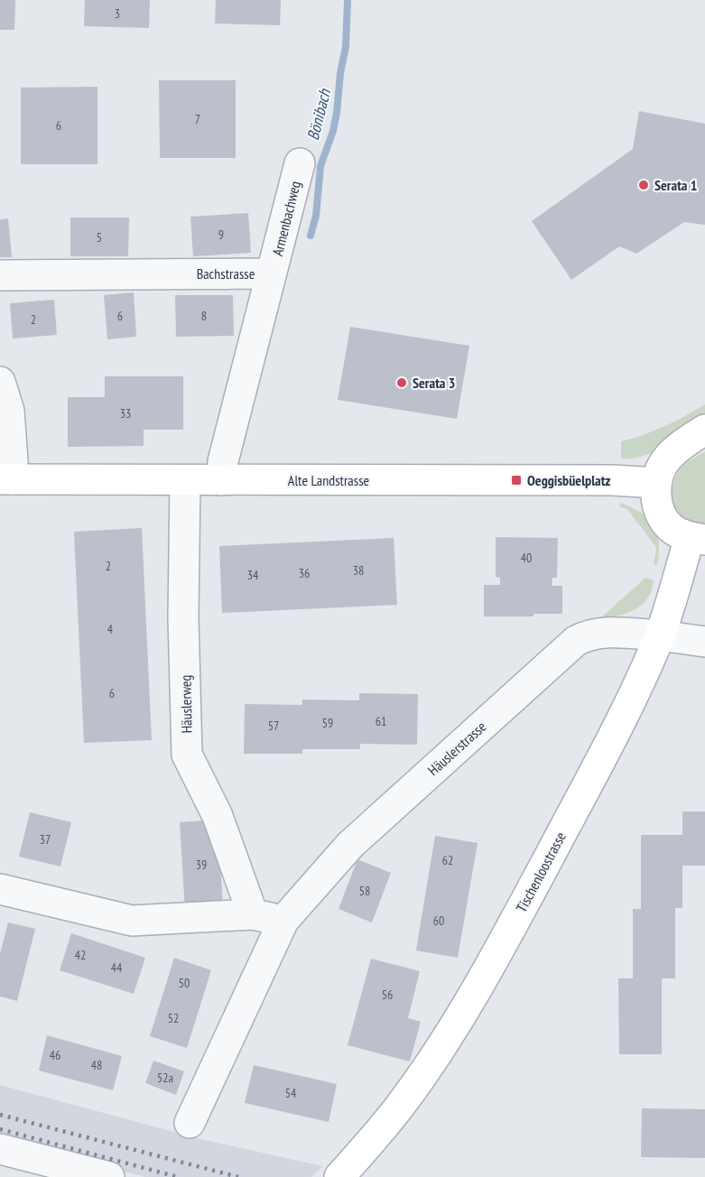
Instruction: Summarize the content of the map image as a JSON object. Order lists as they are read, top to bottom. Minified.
{"streets":{"main road":["Alte Landstrasse","Tischenloostrasse"],"street":["Armenbachweg","Bachstrasse","Häuslerweg","Häuslerstrasse"]},"crossings":[["Armenbachweg","Bachstrasse"],["Bachstrasse","Alte Landstrasse"],["Alte Landstrasse","Häuslerweg"],["Häuslerstrasse","Tischenloostrasse"]],"water":["Bönibach"],"places":{"other":["Serata 1","Serata 3"],"transit":["Oeggisbüelplatz"]},"house_numbers":["3","7","6","9","5","6","8","2","33","40","2","38","36","34","4","6","61","59","57","37","62","39","58","60","42","44","50","56","52","46","48","52a","54"]}
